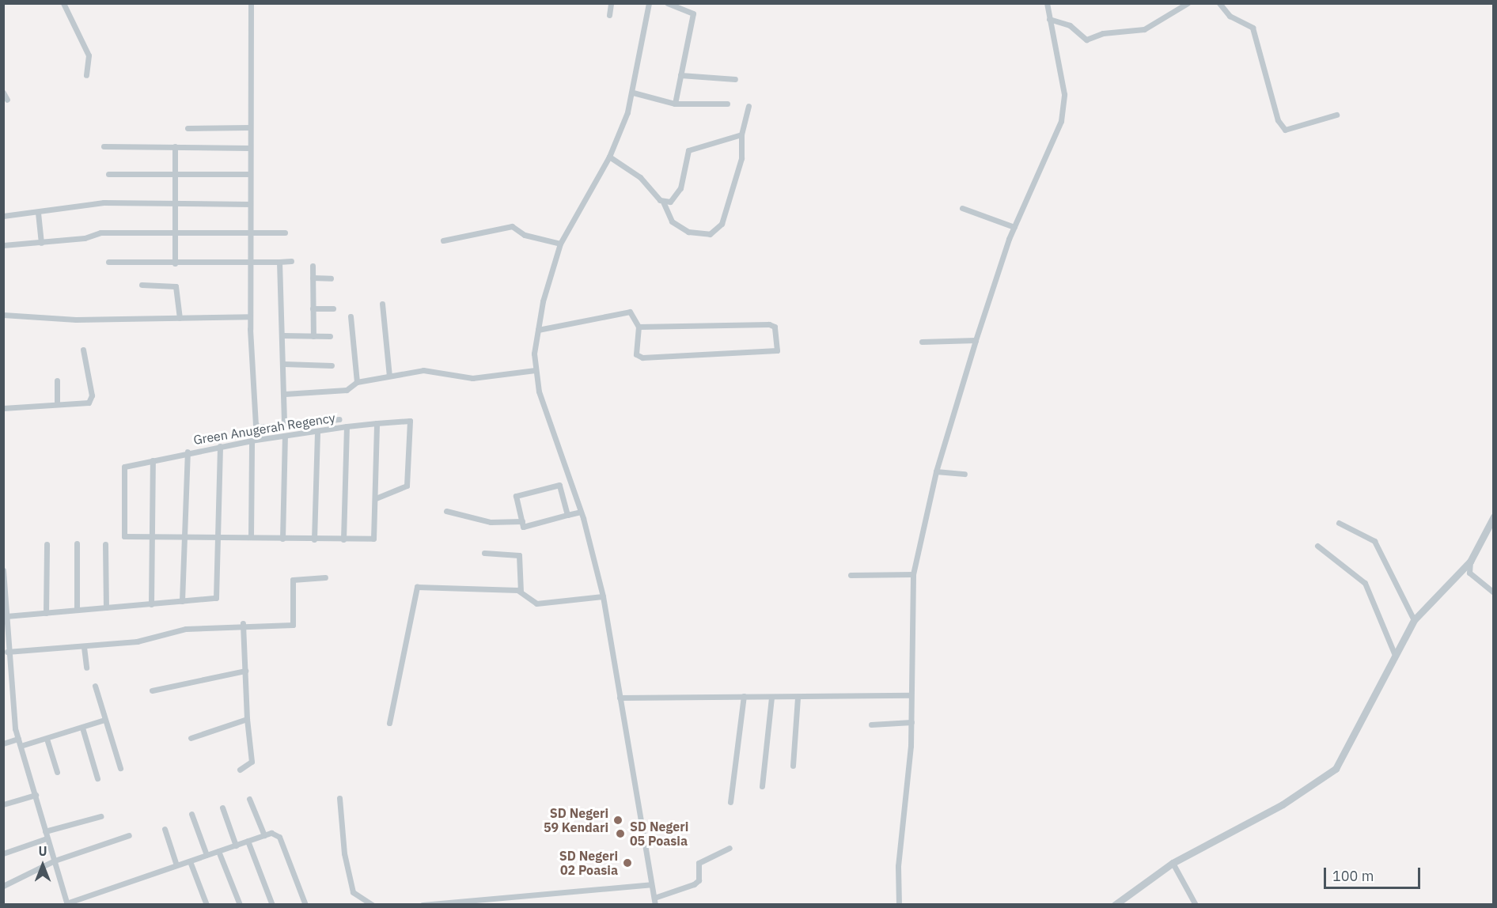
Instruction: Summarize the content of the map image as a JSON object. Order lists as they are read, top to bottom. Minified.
{"streets":{"street":["Green Anugerah Regency"]},"places":["SD Negeri 59 Kendari","SD Negeri 05 Poasia","SD Negeri 02 Poasia"],"scale_bar":"100 m","north":"top"}
